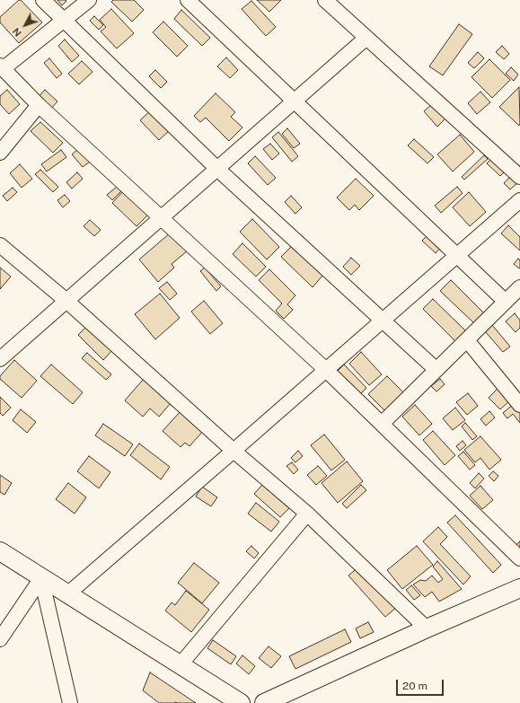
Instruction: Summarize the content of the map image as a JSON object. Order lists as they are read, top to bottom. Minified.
{"scale_bar":"20 m","north":"bottom left"}
